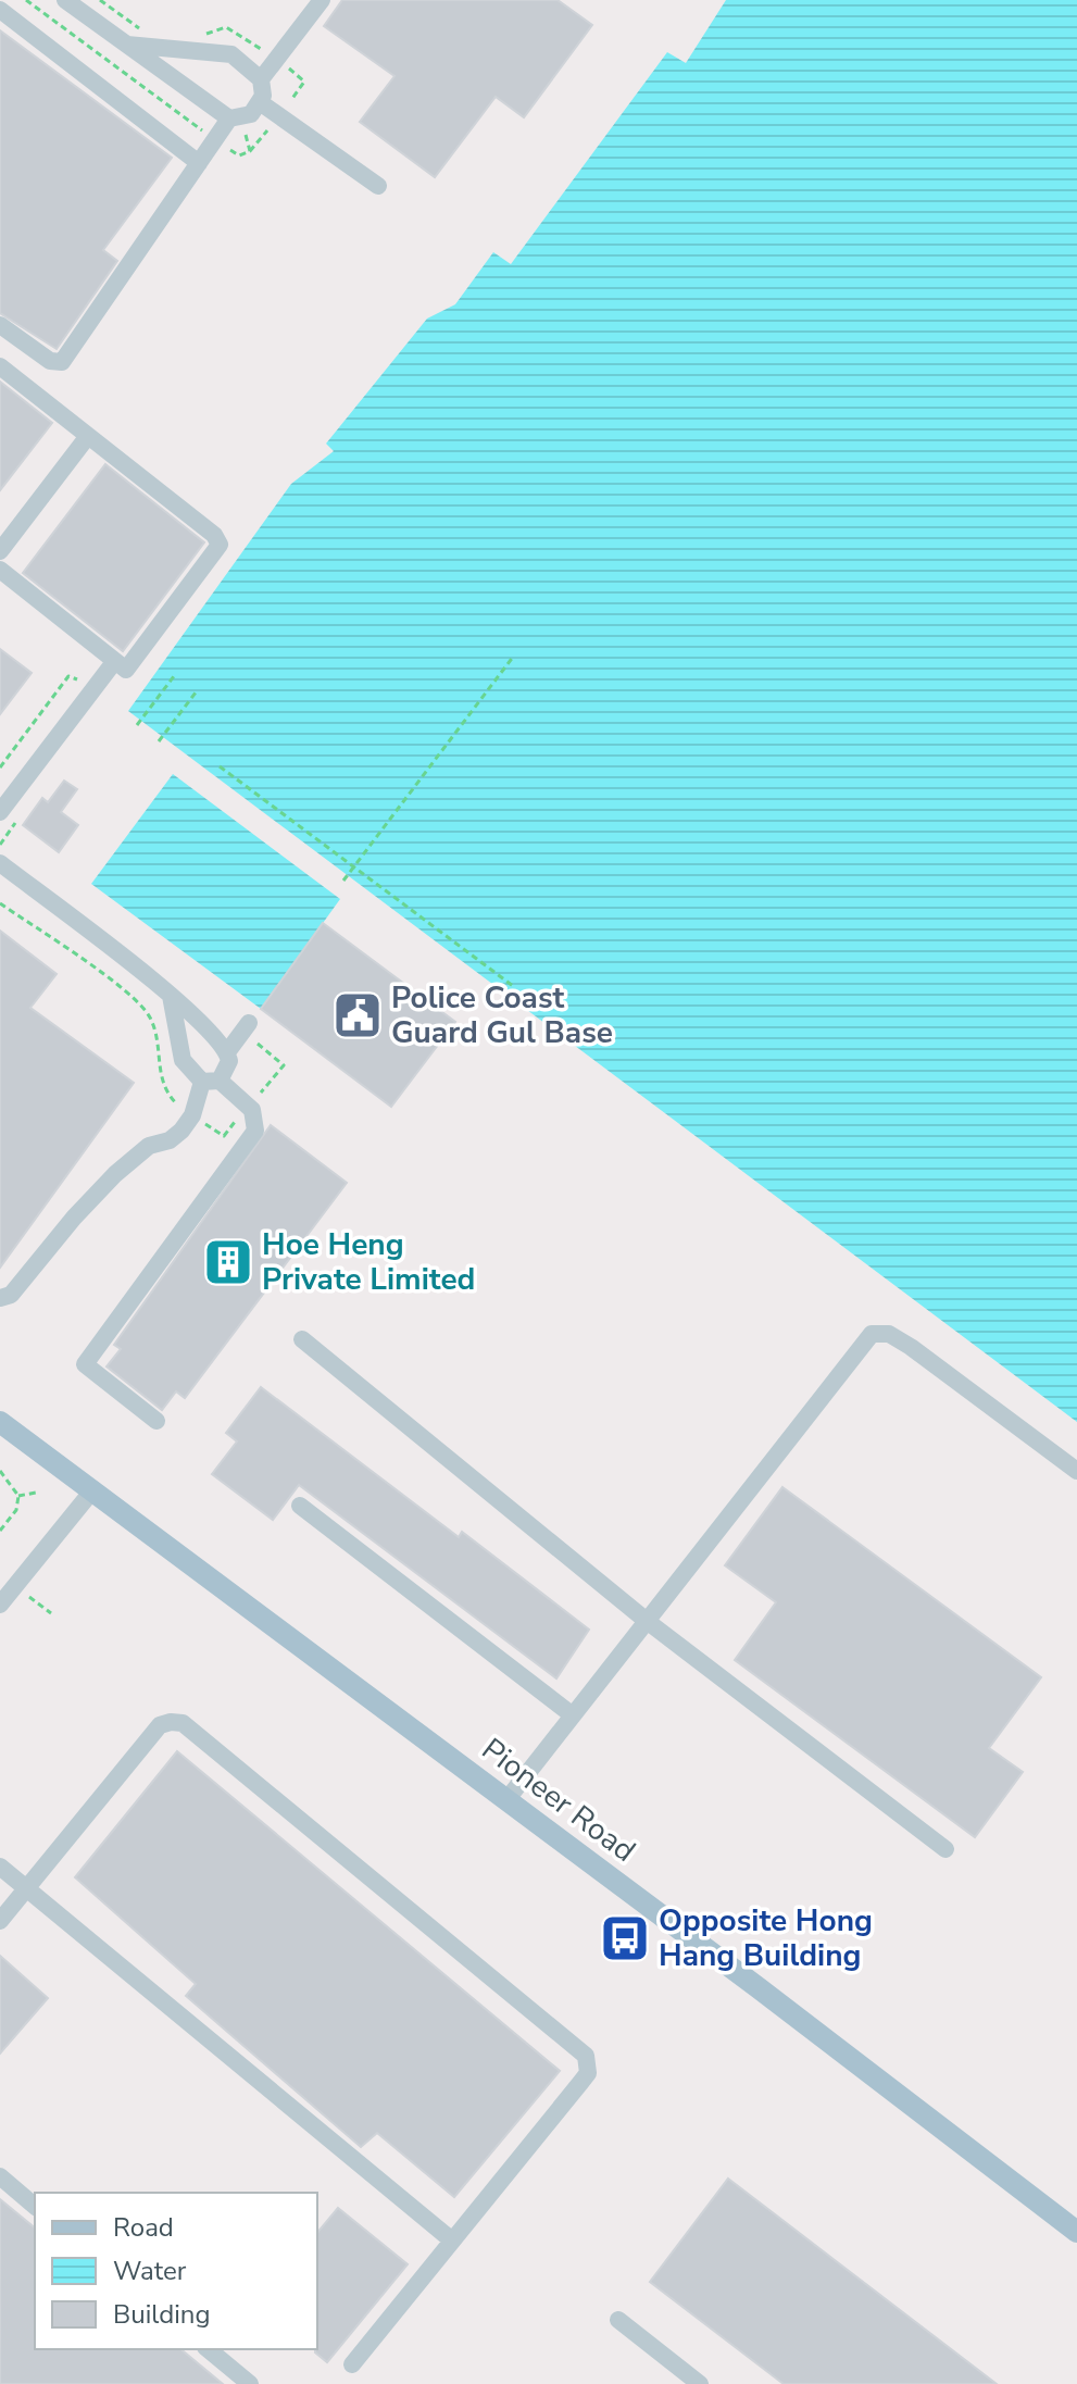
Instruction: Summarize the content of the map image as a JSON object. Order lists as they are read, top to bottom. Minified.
{"streets":{"main road":["Pioneer Road"]},"places":{"public building":["Police Coast Guard Gul Base"],"building":["Hoe Heng Private Limited"],"bus stop":["Opposite Hong Hang Building"]},"legend":["Road","Water","Building"]}
